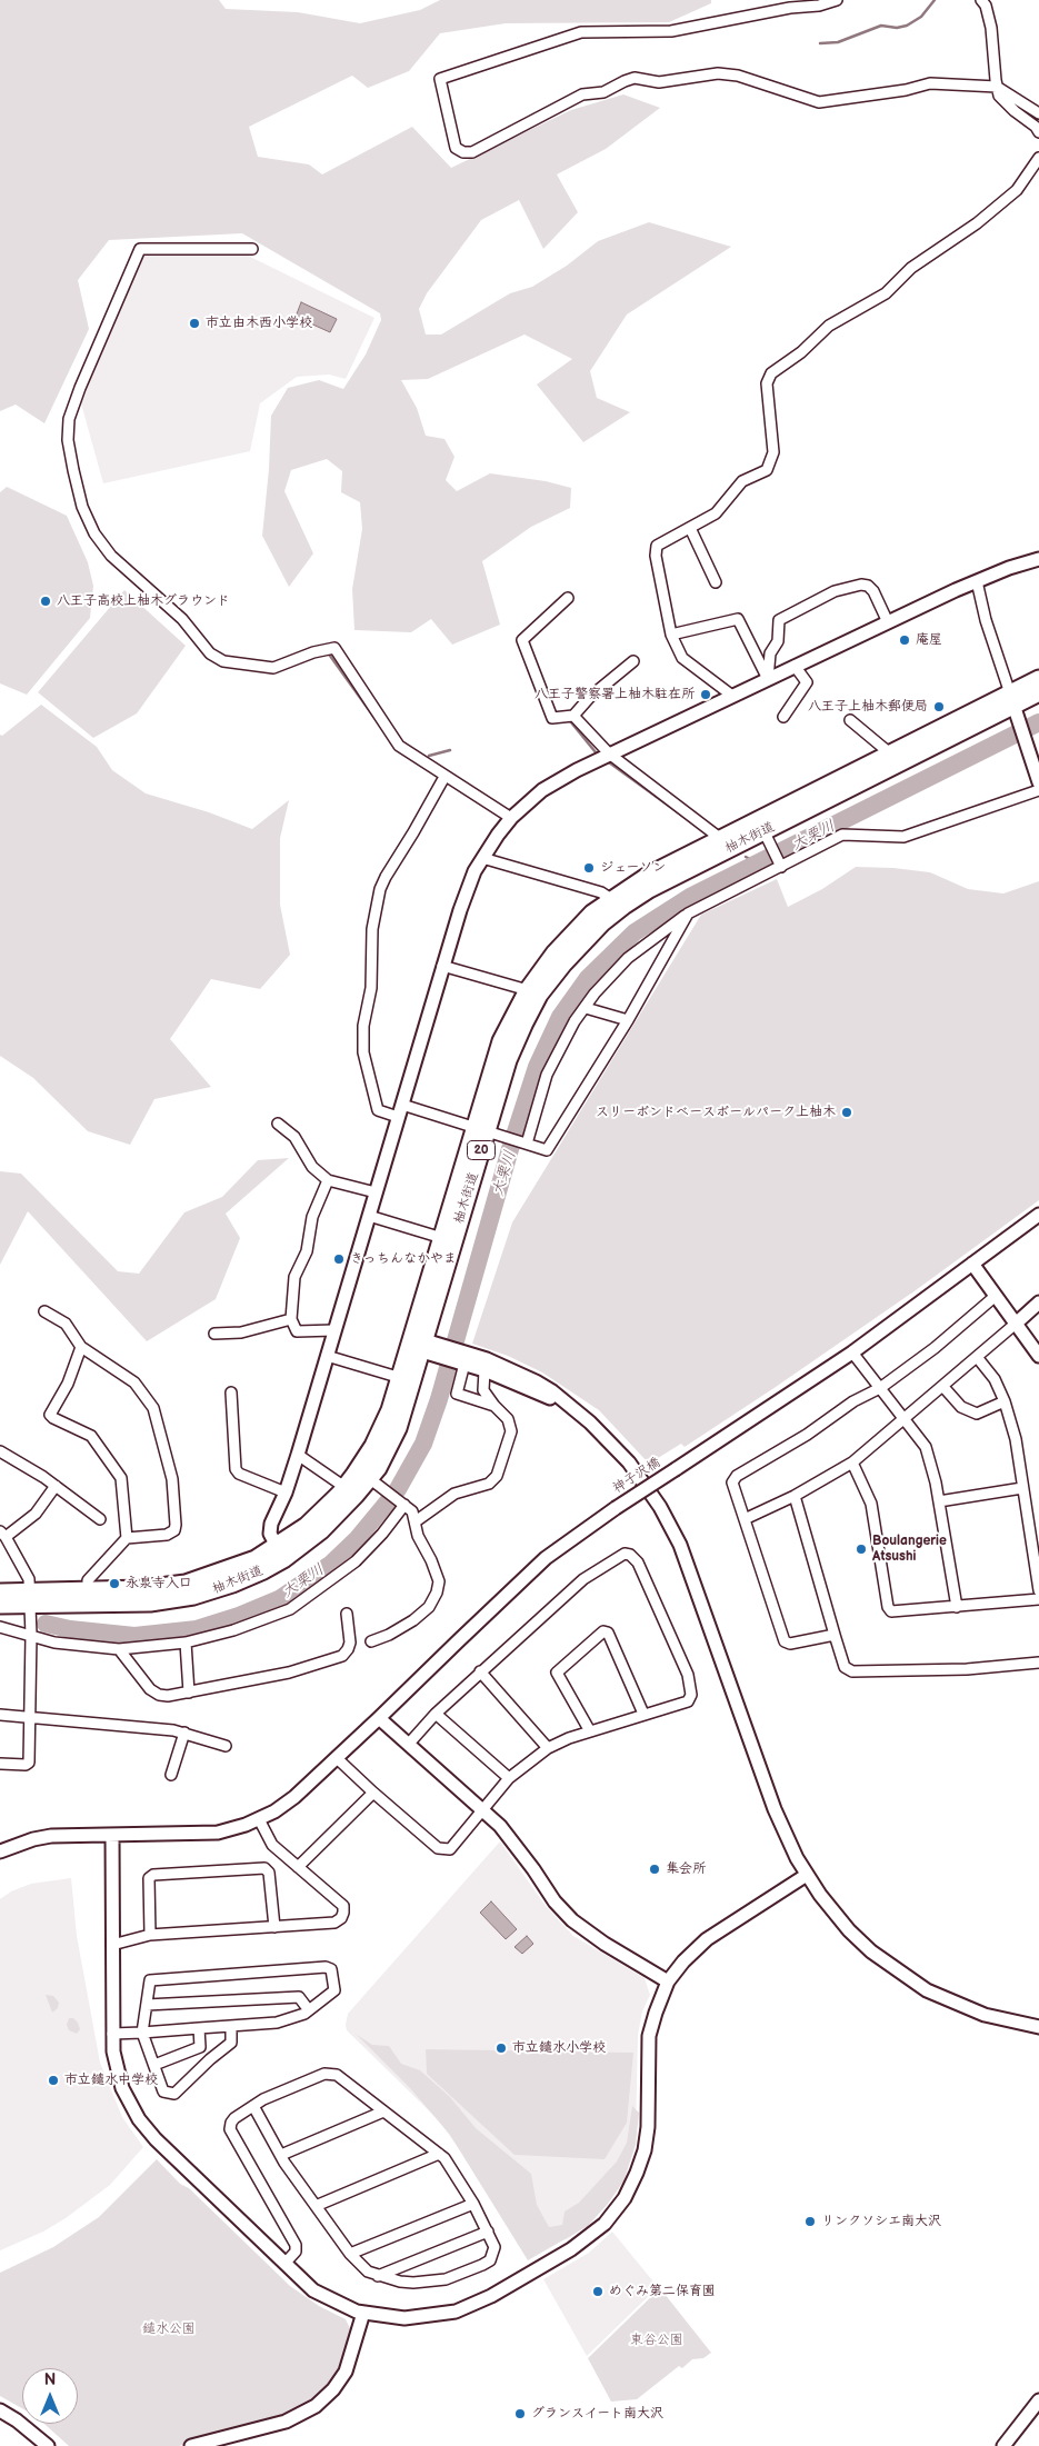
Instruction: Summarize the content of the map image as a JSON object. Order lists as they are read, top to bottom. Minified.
{"streets":{"main road":["柚木街道","20"],"street":["神子沢橋"]},"water":["大栗川"],"parks":["鑓水公園","東谷公園"],"places":["市立由木西小学校","八王子高校上柚木グラウンド","庵屋","八王子警察署上柚木駐在所","八王子上柚木郵便局","ジェーソン","スリーボンドベースボールパーク上柚木","きっちんなかやま","Boulangerie Atsushi","永泉寺入口","集会所","市立鑓水小学校","市立鑓水中学校","リンクソシエ南大沢","めぐみ第二保育園","グランスイート南大沢"],"north":"top"}
